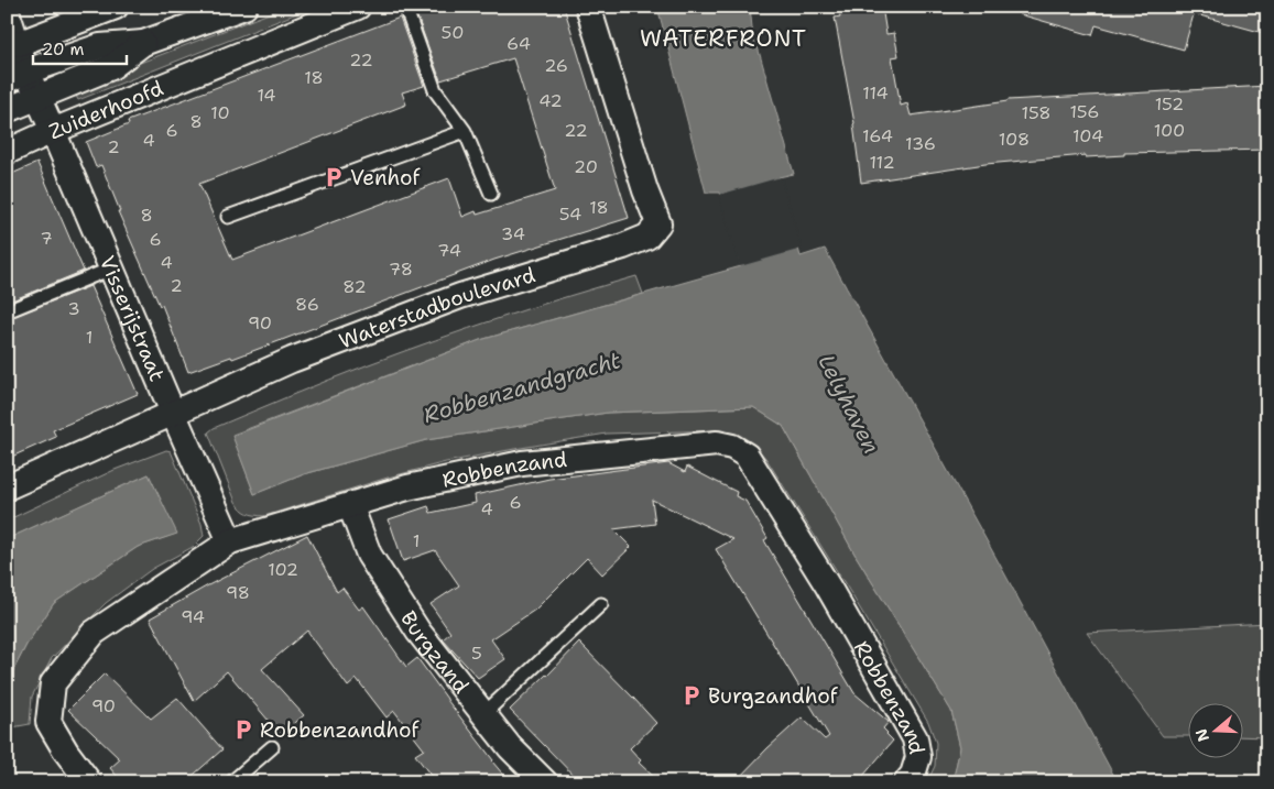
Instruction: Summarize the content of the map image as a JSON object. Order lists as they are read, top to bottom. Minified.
{"streets":{"street":["Zuiderhoofd","Waterstadboulevard","Visserijstraat","Robbenzand","Burgzand"]},"crossings":[["Zuiderhoofd","Visserijstraat"],["Waterstadboulevard","Visserijstraat"],["Visserijstraat","Robbenzand"],["Robbenzand","Burgzand"]],"districts":["WATERFRONT"],"water":["Robbenzandgracht","Lelyhaven"],"places":{"parking":["Venhof","Burgzandhof","Robbenzandhof"]},"house_numbers":["50","64","22","26","18","114","14","42","152","156","10","158","8","6","22","100","164","104","108","4","136","2","112","20","18","54","8","34","7","6","74","4","78","2","82","86","3","90","1","6","4","1","102","98","94","5","90"],"scale_bar":"20 m","north":"left"}
